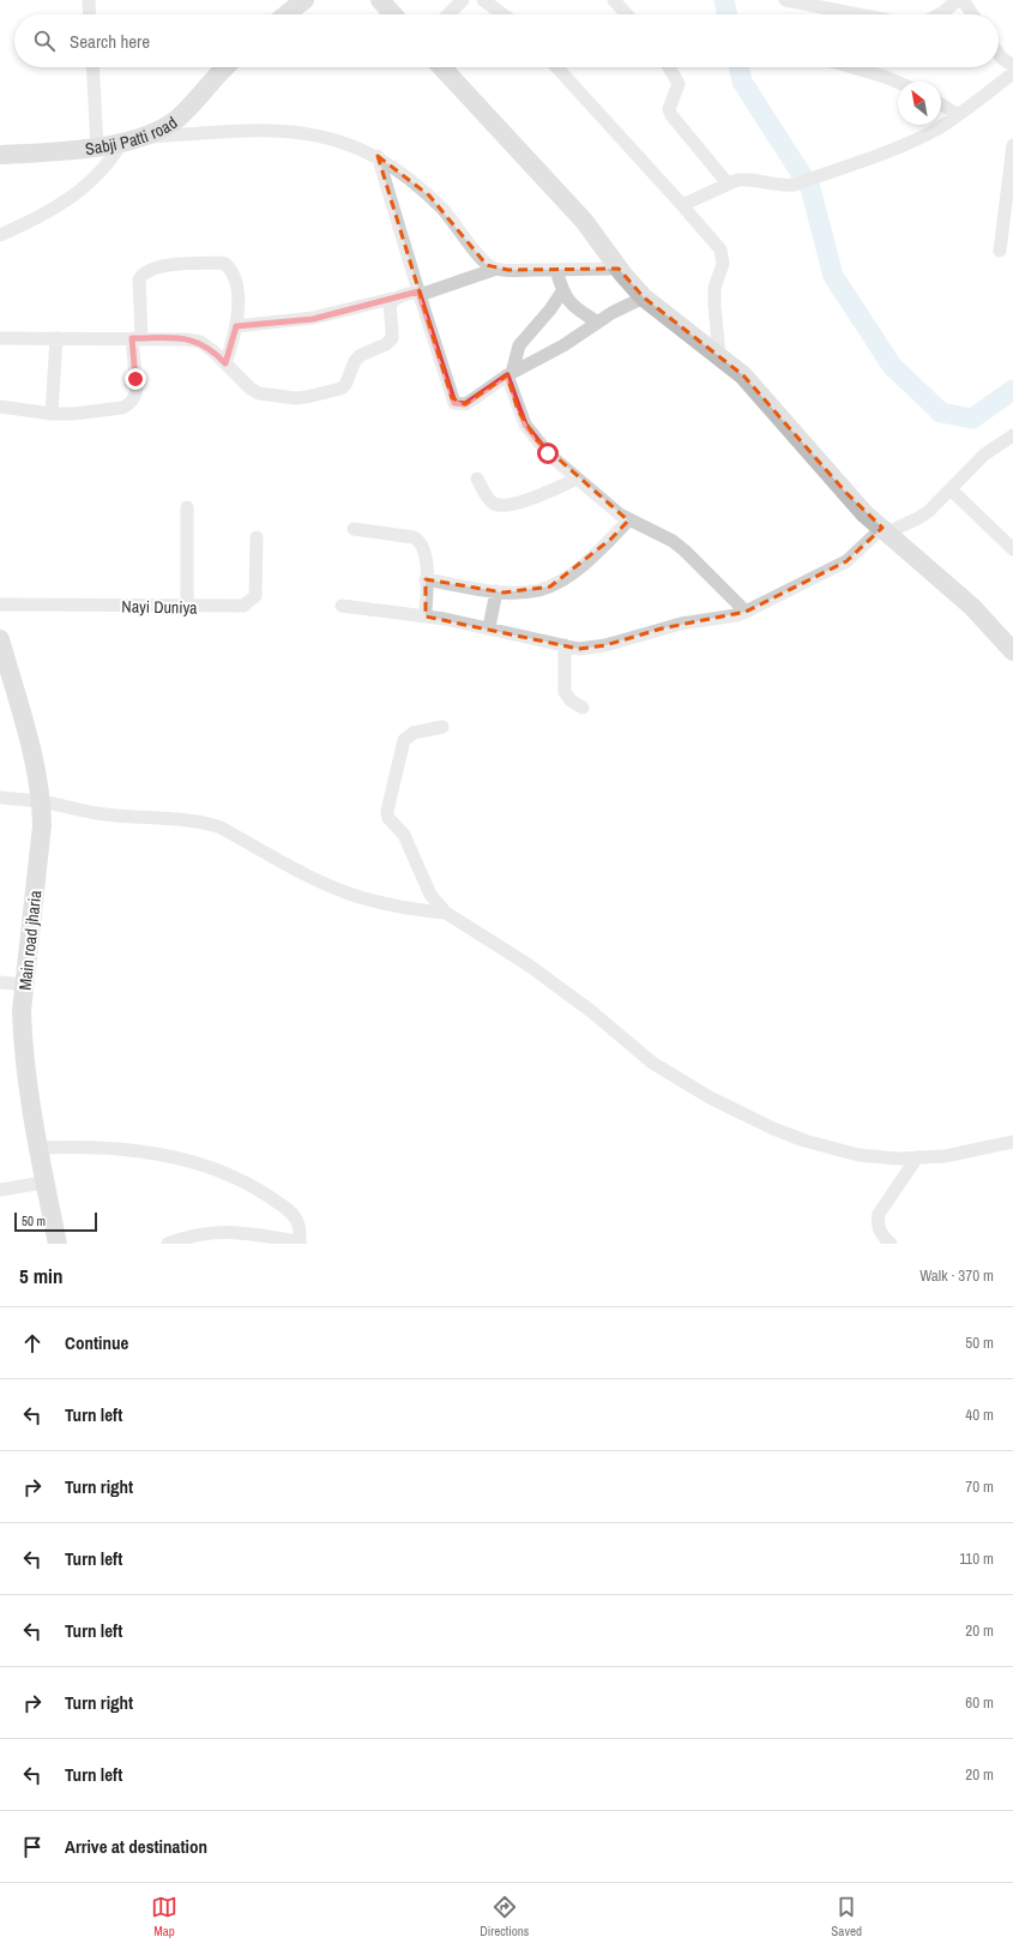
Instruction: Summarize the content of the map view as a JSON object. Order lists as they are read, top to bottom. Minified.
{"streets":{"street":["Sabji Patti road","Nayi Duniya","Main road jharia"]},"scale_bar":"50 m","north":"top left","page":{"search":"Search here","scale":"50 m","heading":["5 min","Walk · 370 m"],"list":[["Continue","50 m"],["Turn left","40 m"],["Turn right","70 m"],["Turn left","110 m"],["Turn left","20 m"],["Turn right","60 m"],["Turn left","20 m"],"Arrive at destination"],"nav":["Map","Directions","Saved"]}}
